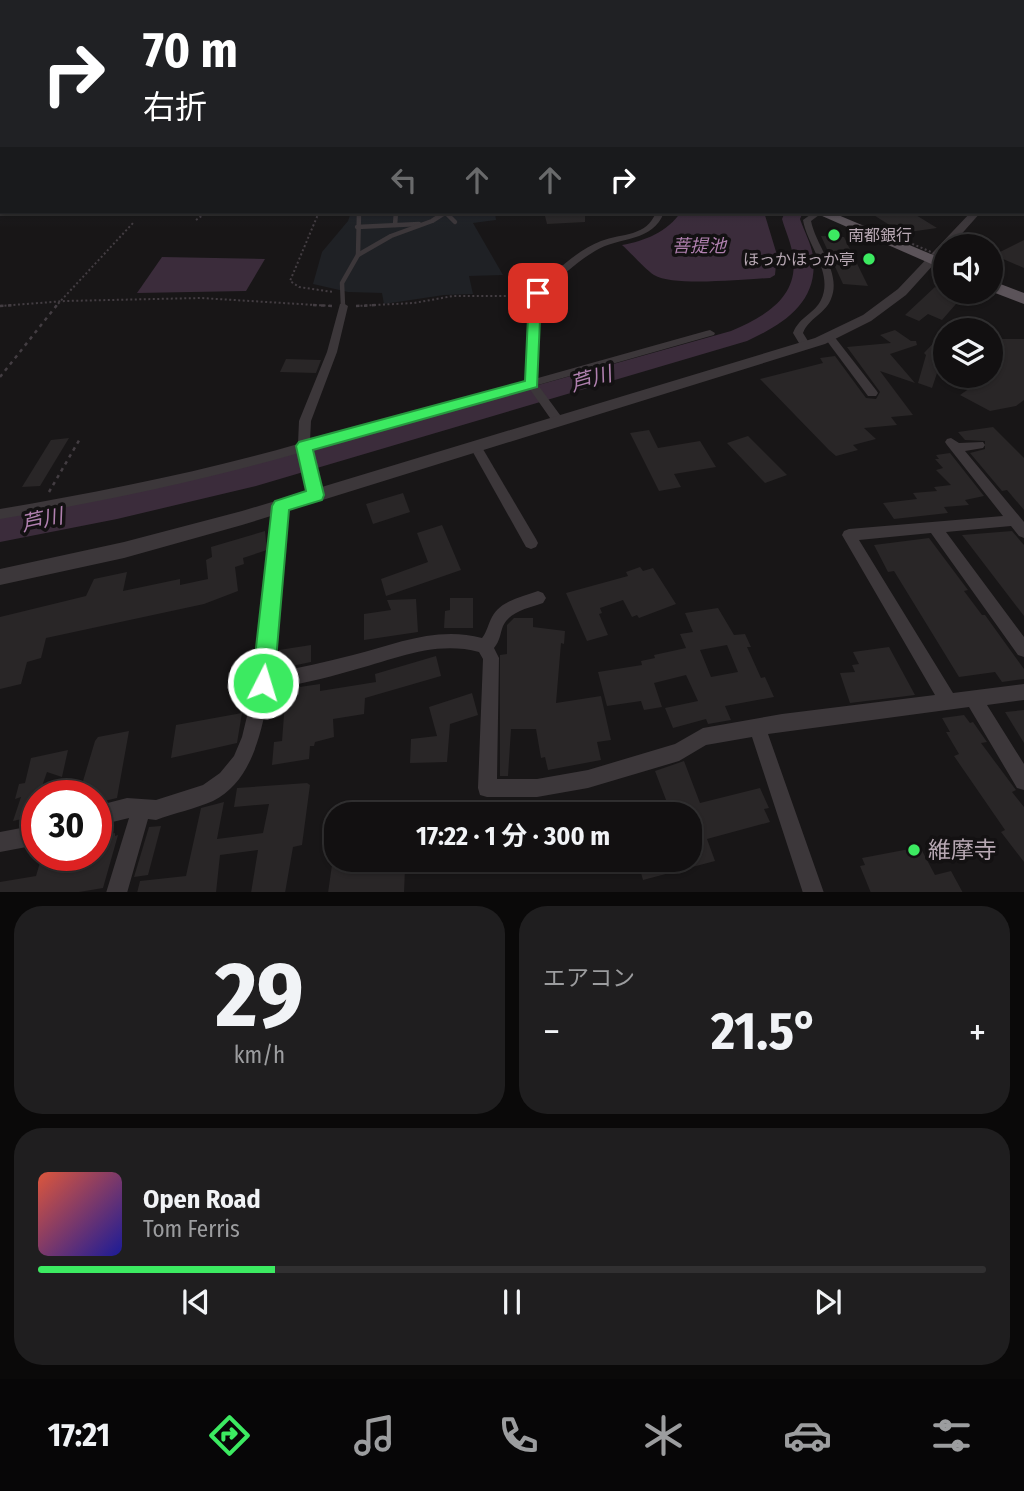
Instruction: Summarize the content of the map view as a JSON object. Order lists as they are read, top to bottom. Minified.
{"water":["菩提池","芦川"],"places":["南都銀行","ほっかほっか亭","維摩寺"],"page":{"turn":["70 m","右折"],"limit":"30","trip":"17:22 · 1 分 · 300 m","tile":[["29","km/h"],"エアコン"],"heat":["−","21.5°","+"],"song":["Open Road","Tom Ferris"],"tabs":"17:21"}}
